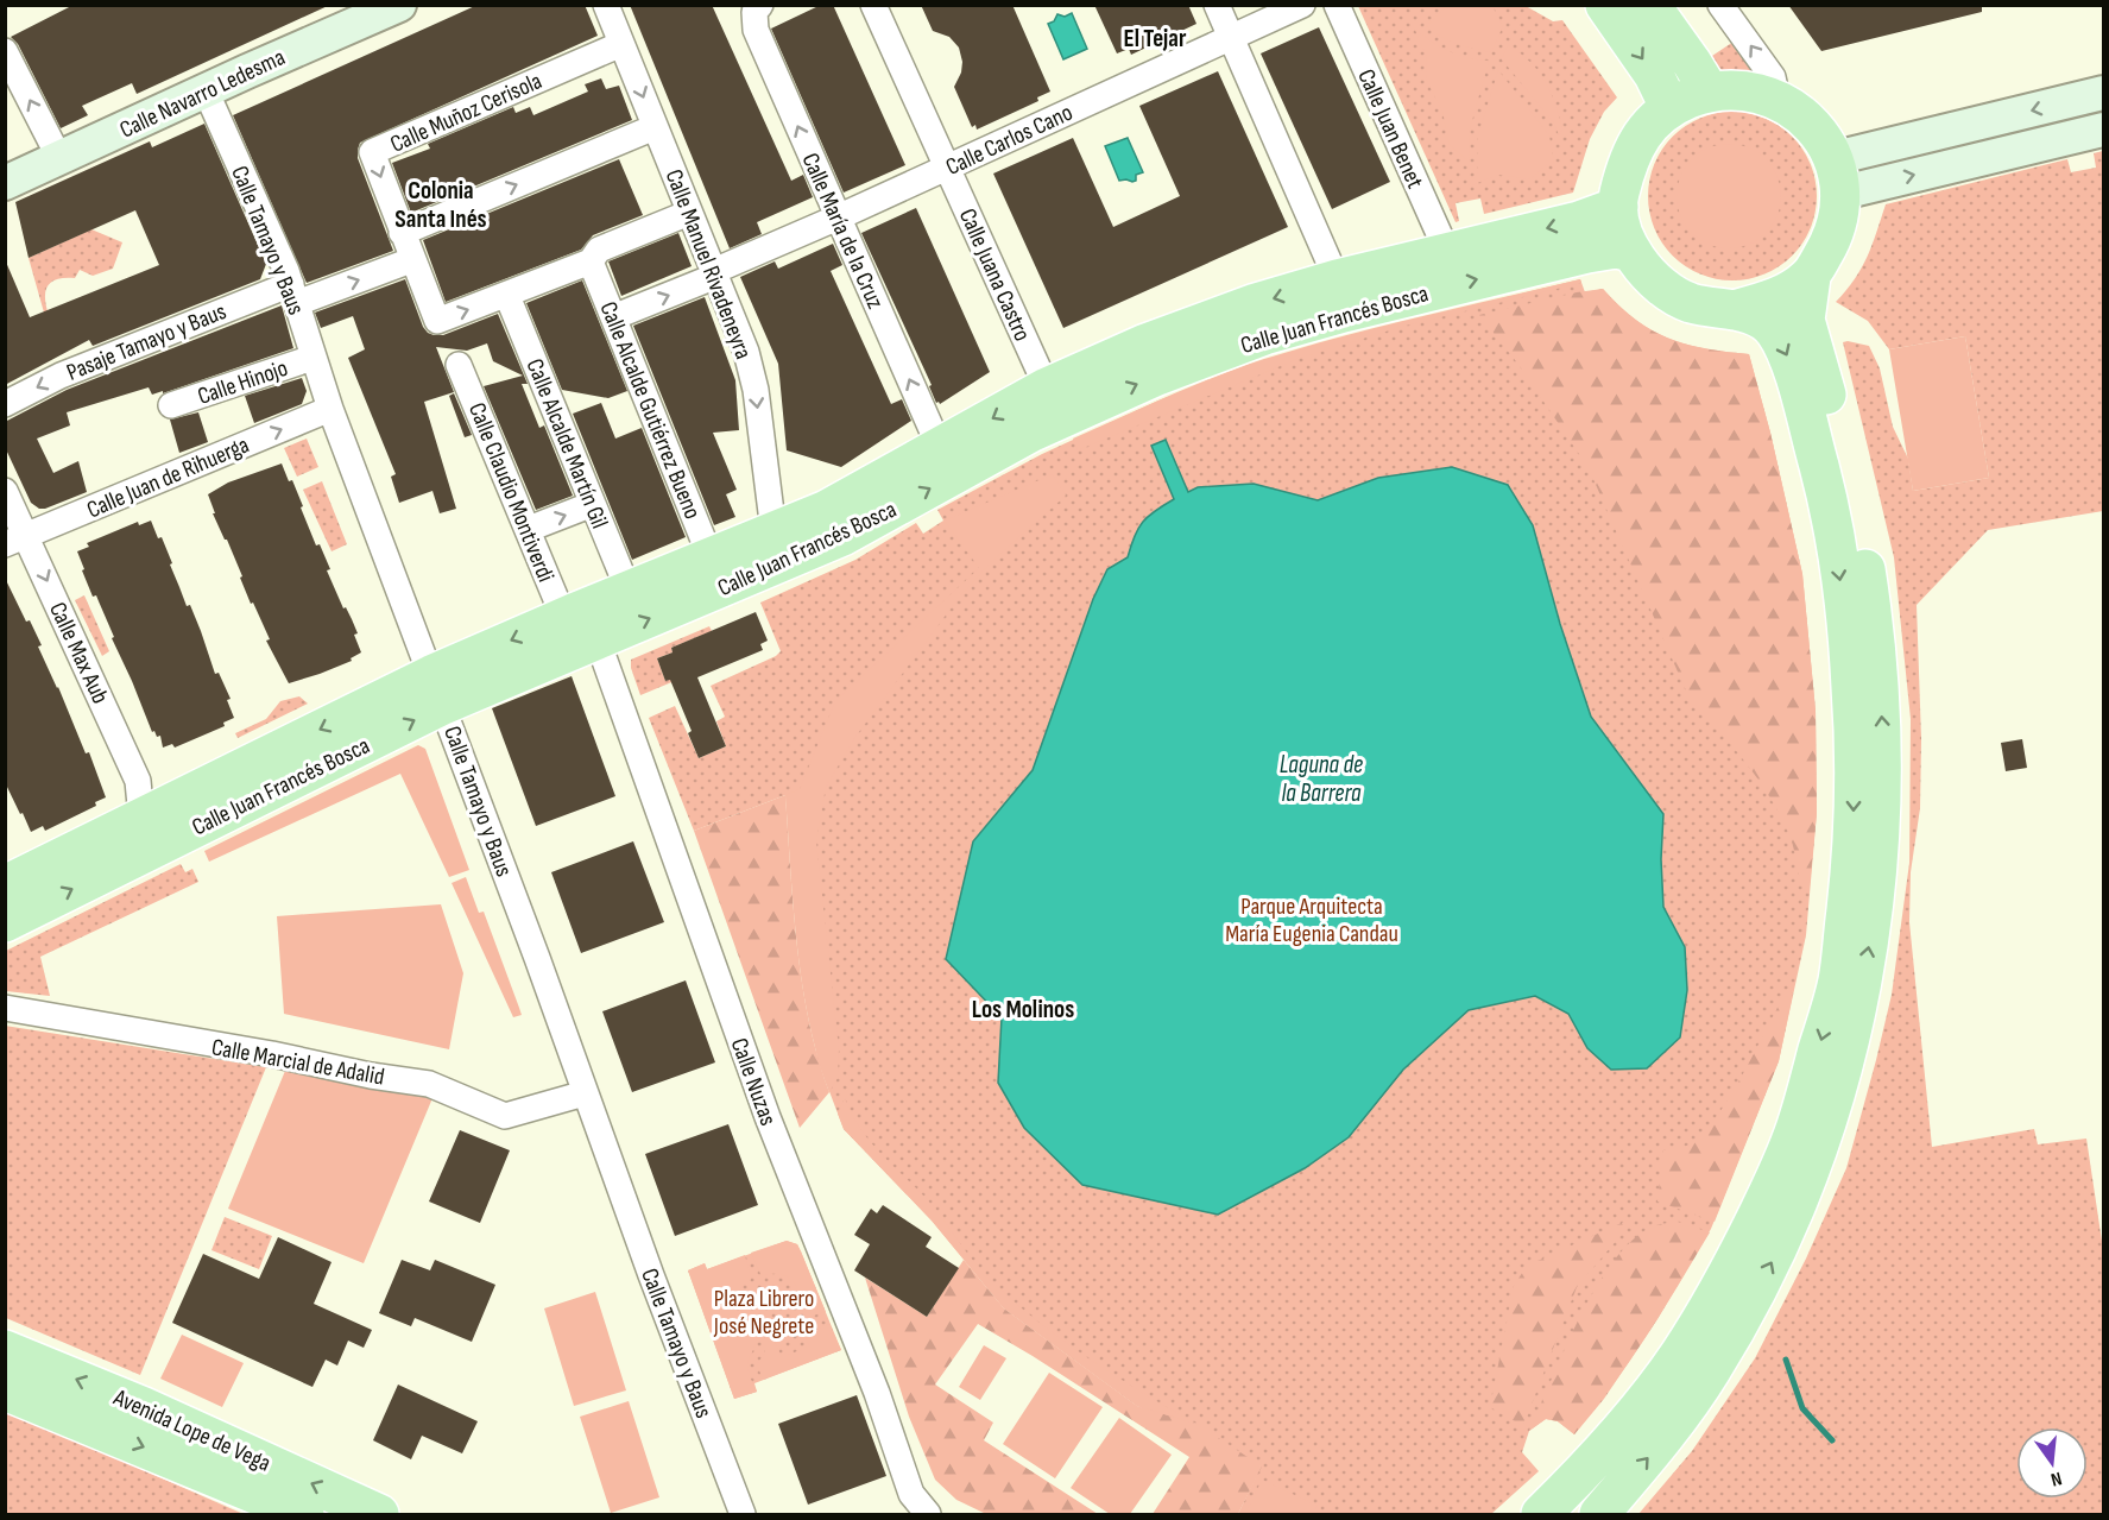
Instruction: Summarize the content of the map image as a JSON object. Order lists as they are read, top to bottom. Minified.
{"streets":{"main road":["Calle Navarro Ledesma","Calle Juan Francés Bosca","Avenida Lope de Vega"],"street":["Calle Muñoz Cerisola","Calle Juan Benet","Calle Carlos Cano","Calle María de la Cruz","Calle Tamayo y Baus","Calle Manuel Rivadeneyra","Calle Juana Castro","Pasaje Tamayo y Baus","Calle Hinojo","Calle Alcalde Gutiérrez Bueno","Calle Alcalde Martín Gil","Calle Juan de Rihuerga","Calle Claudio Montiverdi","Calle Max Aub","Calle Marcial de Adalid","Calle Nuzas"]},"crossings":[["Calle Navarro Ledesma","Calle Tamayo y Baus"],["Calle Muñoz Cerisola","Calle Manuel Rivadeneyra"],["Calle Muñoz Cerisola","Calle Alcalde Martín Gil"],["Calle Juan Benet","Calle Juan Francés Bosca"],["Calle Carlos Cano","Calle María de la Cruz"],["Calle Carlos Cano","Calle Manuel Rivadeneyra"],["Calle Carlos Cano","Calle Juana Castro"],["Calle Carlos Cano","Calle Alcalde Gutiérrez Bueno"],["Calle María de la Cruz","Calle Juan Francés Bosca"],["Calle Tamayo y Baus","Calle Juan Francés Bosca"],["Calle Tamayo y Baus","Pasaje Tamayo y Baus"],["Calle Tamayo y Baus","Calle Hinojo"],["Calle Tamayo y Baus","Calle Juan de Rihuerga"],["Calle Tamayo y Baus","Calle Marcial de Adalid"],["Calle Manuel Rivadeneyra","Calle Juan Francés Bosca"],["Calle Juana Castro","Calle Juan Francés Bosca"],["Calle Juan Francés Bosca","Calle Alcalde Gutiérrez Bueno"],["Calle Juan Francés Bosca","Calle Alcalde Martín Gil"],["Calle Juan Francés Bosca","Calle Claudio Montiverdi"],["Calle Juan Francés Bosca","Calle Max Aub"],["Calle Juan Francés Bosca","Calle Nuzas"],["Calle Juan de Rihuerga","Calle Max Aub"]],"one_way":["Calle María de la Cruz","Calle Manuel Rivadeneyra","Pasaje Tamayo y Baus","Calle Juan de Rihuerga","Calle Max Aub"],"districts":["El Tejar","Colonia Santa Inés","Los Molinos"],"water":["Laguna de la Barrera"],"parks":["Parque Arquitecta María Eugenia Candau","Plaza Librero José Negrete"],"north":"bottom"}
